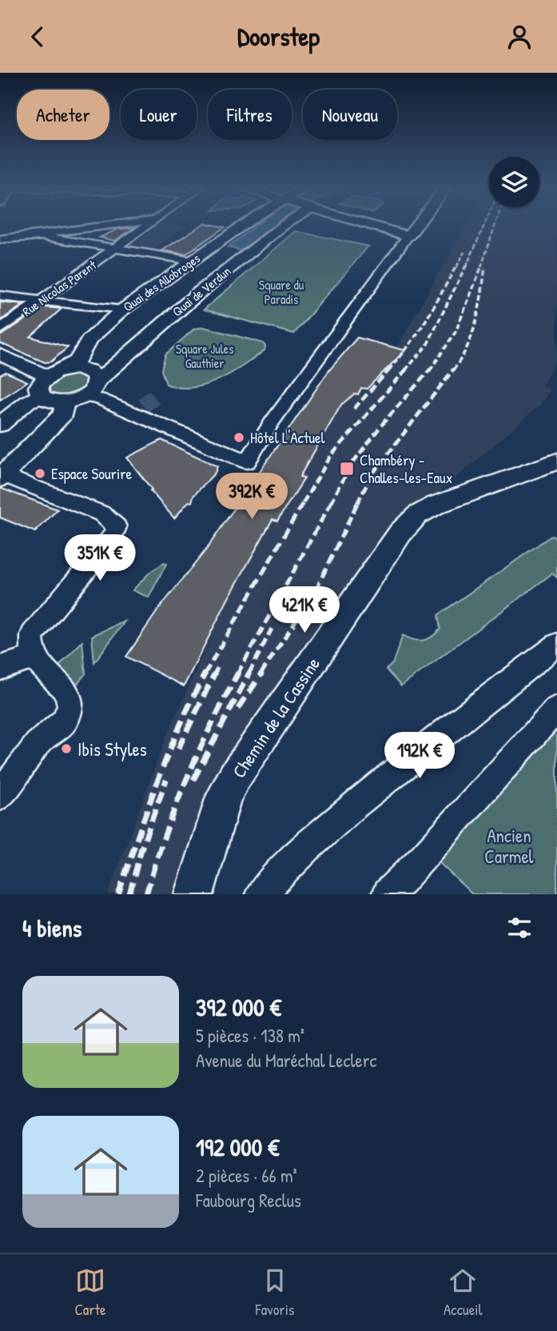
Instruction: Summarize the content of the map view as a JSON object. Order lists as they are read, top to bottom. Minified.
{"streets":{"main road":["Quai des Allobroges","Quai de Verdun","Chemin de la Cassine"],"street":["Rue Nicolas Parent"]},"parks":["Square du Paradis","Square Jules Gauthier","Ancien Carmel"],"places":{"other":["Hôtel L'Actuel","Espace Sourire","Ibis Styles"],"transit":["Chambéry - Challes-les-Eaux"]},"page":{"header":"Doorstep","chip":["Acheter","Louer","Filtres","Nouveau"],"price":["392K €","351K €","421K €","192K €"],"heading":"4 biens","list":[{"name":"392 000 €","note":"5 pièces · 138 m² · Avenue du Maréchal Leclerc"},{"name":"192 000 €","note":"2 pièces · 66 m² · Faubourg Reclus"}],"tabs":["Carte","Favoris","Accueil"]}}
